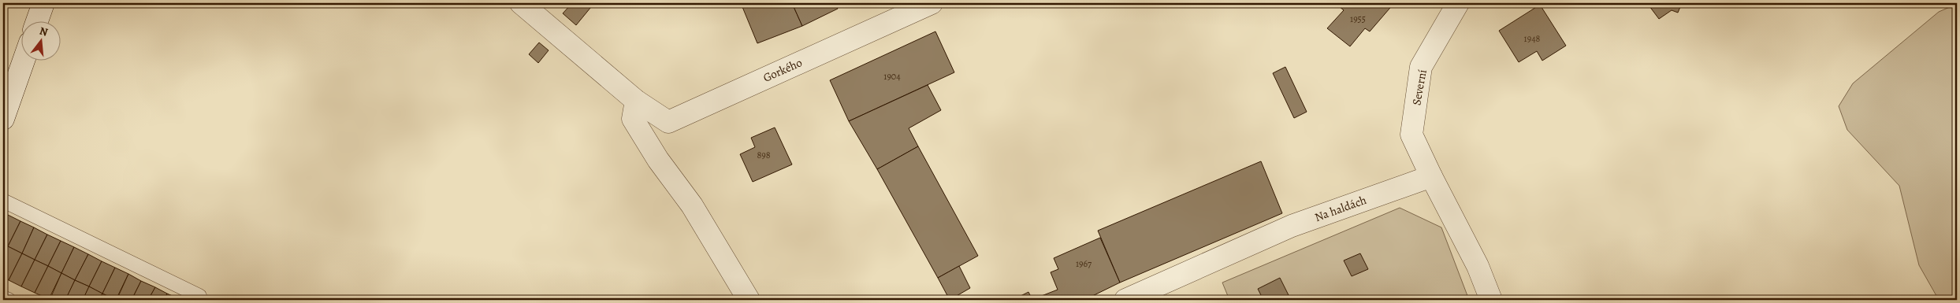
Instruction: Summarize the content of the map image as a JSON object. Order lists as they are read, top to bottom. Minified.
{"streets":{"street":["Gorkého","Severní","Na haldách"]},"crossings":[["Severní","Na haldách"]],"house_numbers":["1955","1948","1904","898","1967"],"north":"top"}
